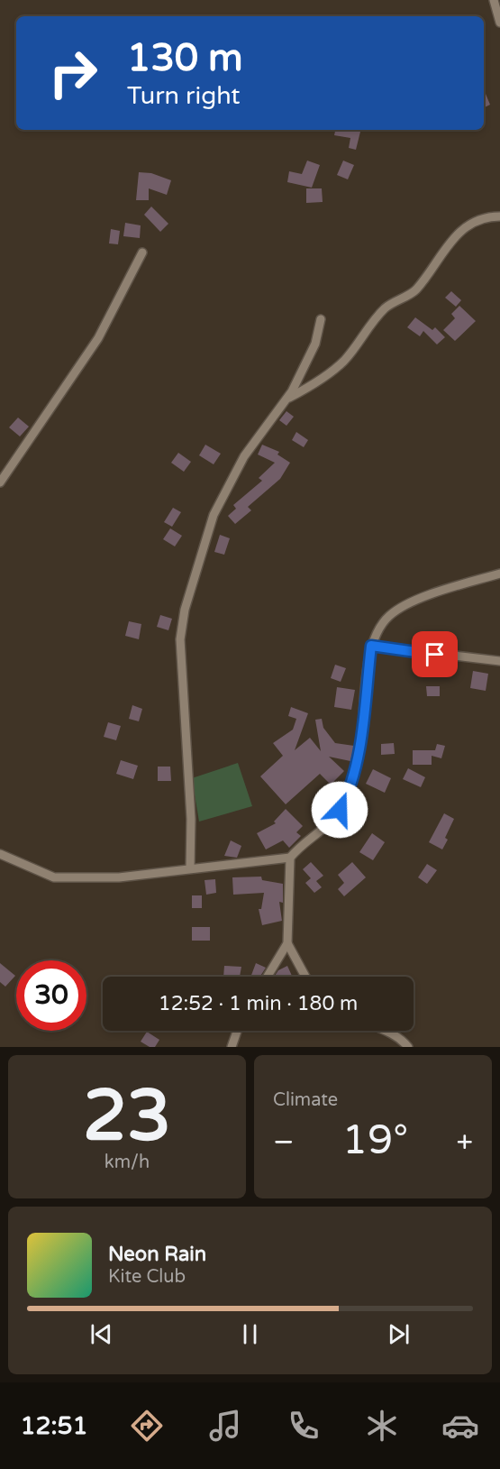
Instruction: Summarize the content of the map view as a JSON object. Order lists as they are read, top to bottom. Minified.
{"page":{"turn":["130 m","Turn right"],"limit":"30","trip":"12:52 · 1 min · 180 m","tile":[["23","km/h"],"Climate"],"heat":["−","19°","+"],"song":["Neon Rain","Kite Club"],"tabs":"12:51"}}
